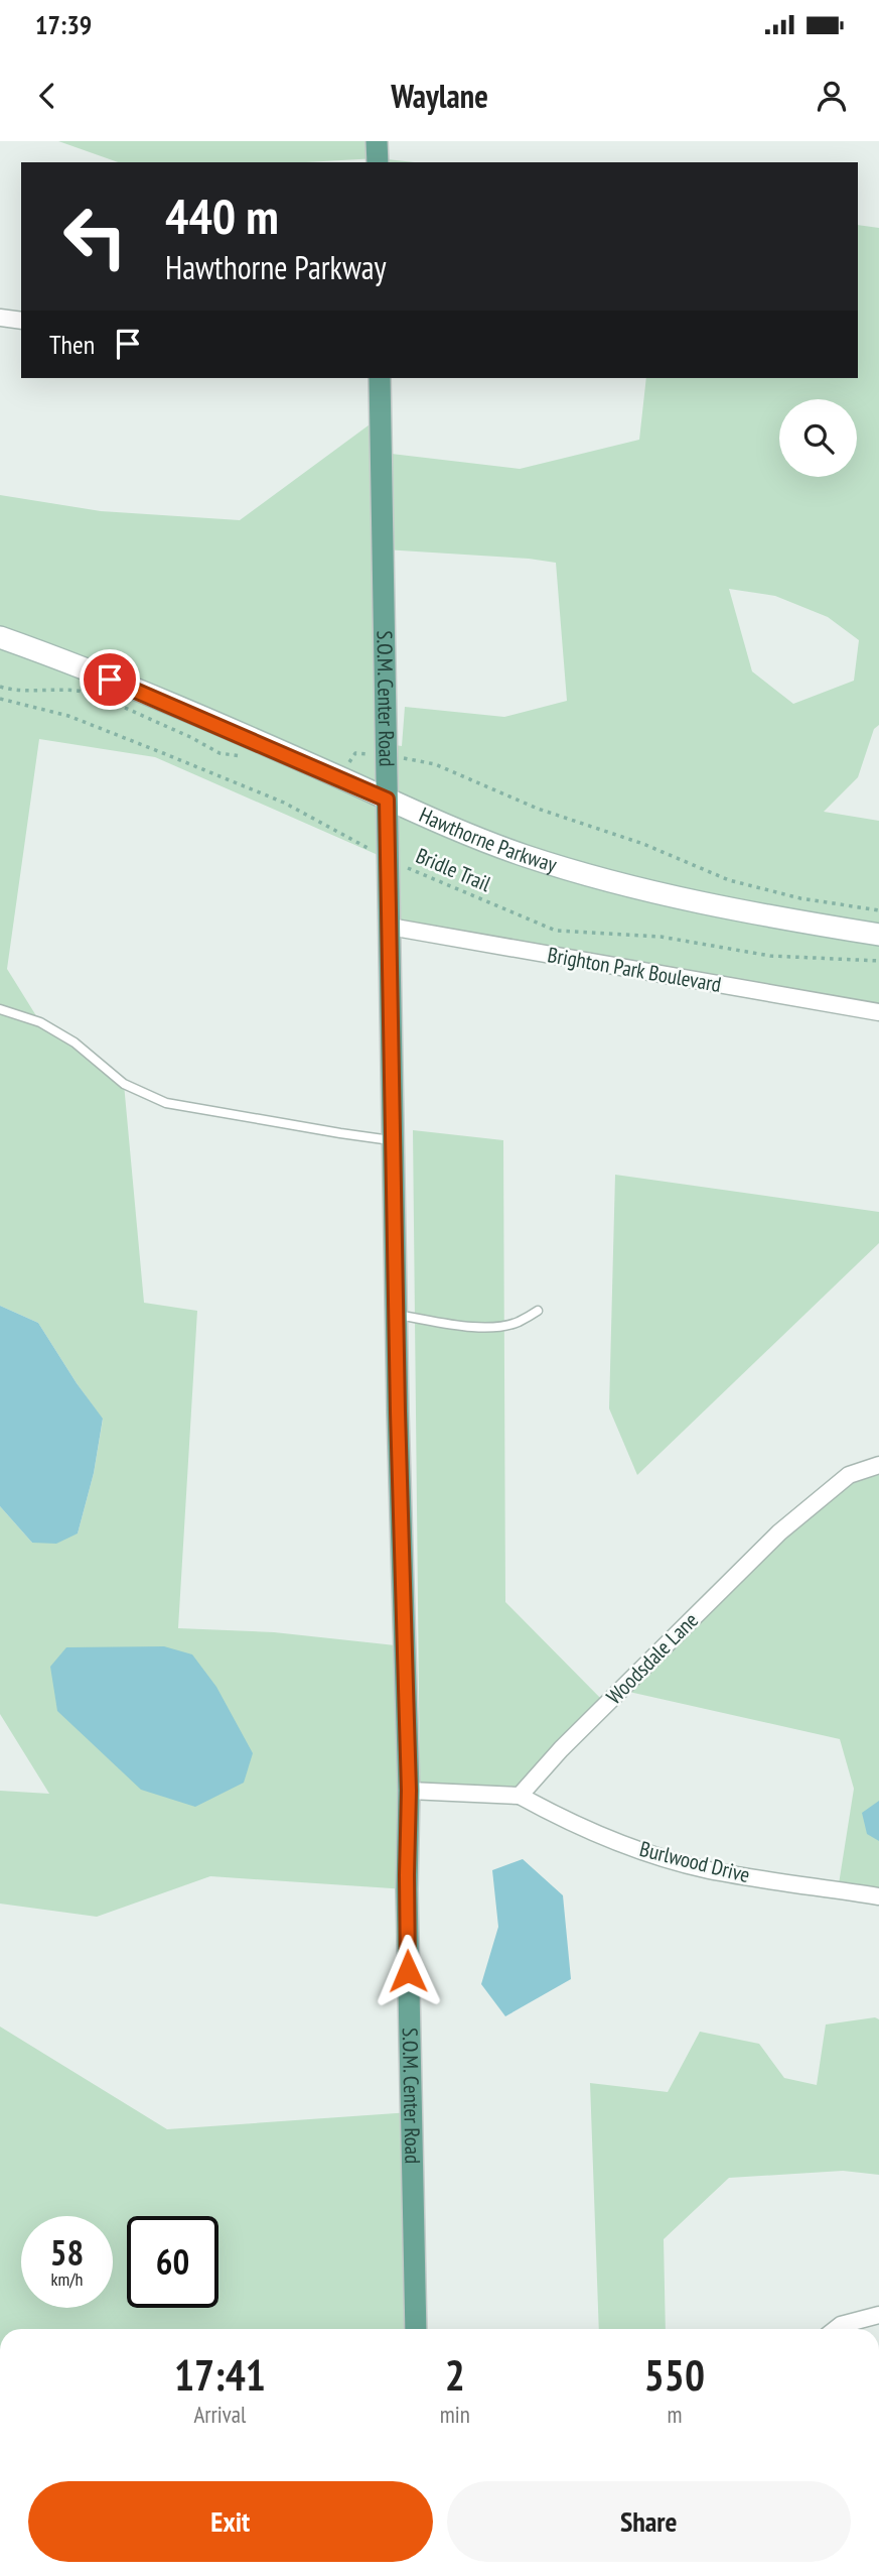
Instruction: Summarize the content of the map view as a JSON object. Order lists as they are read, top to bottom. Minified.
{"streets":{"main road":["S.O.M. Center Road"],"street":["Hawthorne Parkway","Brighton Park Boulevard","Woodsdale Lane","Burlwood Drive"],"path":["Bridle Trail"]},"crossings":[["S.O.M. Center Road","Hawthorne Parkway"],["S.O.M. Center Road","Bridle Trail"],["S.O.M. Center Road","Brighton Park Boulevard"],["Woodsdale Lane","Burlwood Drive"]],"page":{"status":"17:39","header":"Waylane","turn":["440 m","Hawthorne Parkway"],"then":"Then","speed":"58 km/h","limit":"60","eta":["17:41","Arrival","2","min","550","m"],"buttons":["Exit","Share"]}}
